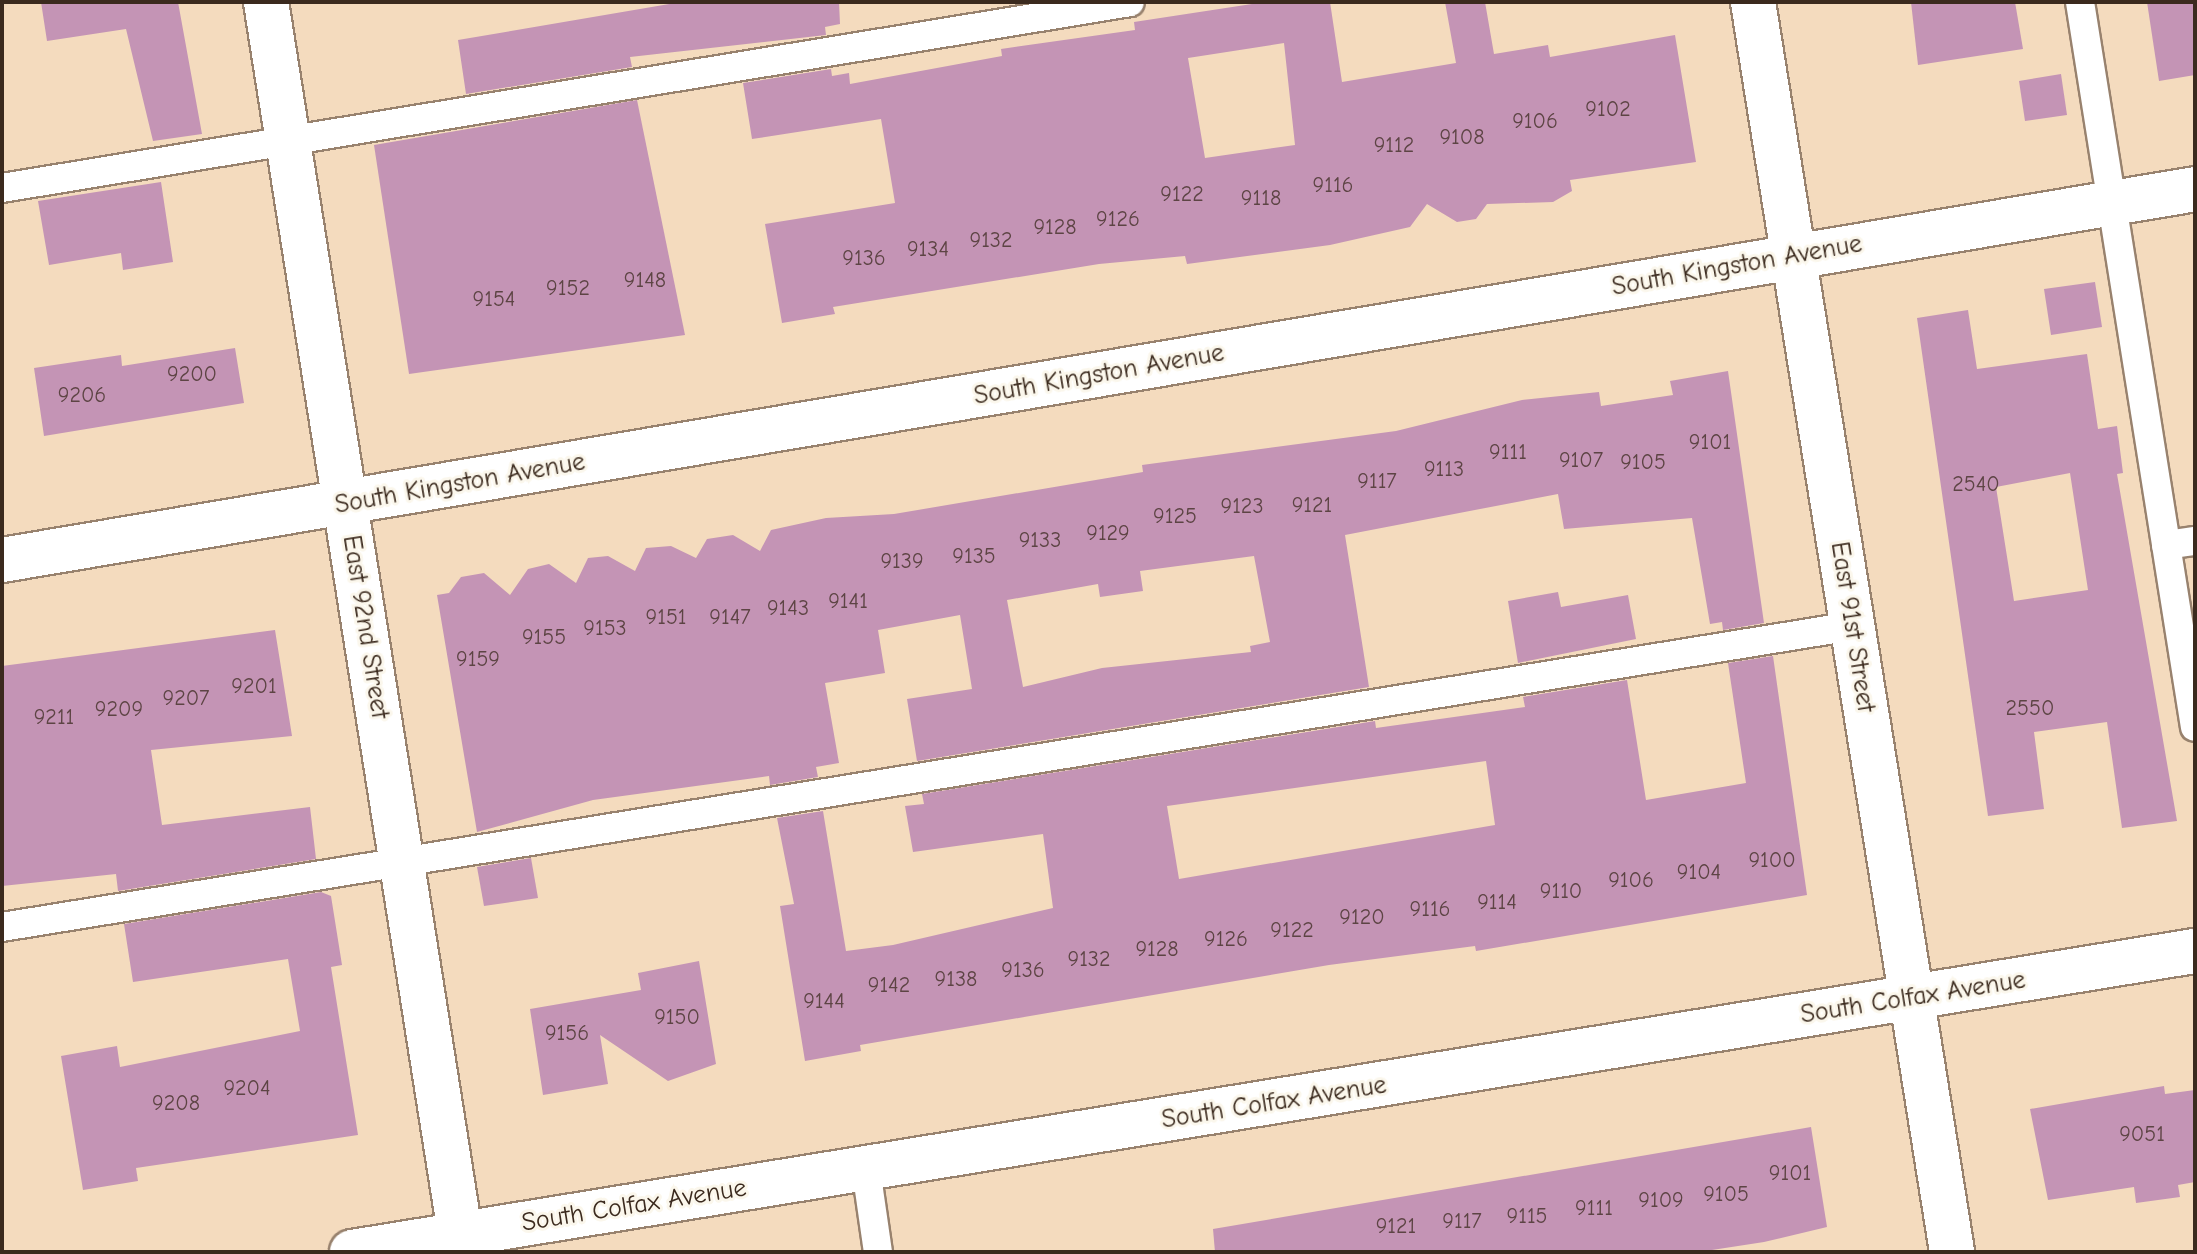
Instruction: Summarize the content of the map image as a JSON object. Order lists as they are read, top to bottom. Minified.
{"streets":{"street":["South Kingston Avenue","East 92nd Street","East 91st Street","South Colfax Avenue"]},"crossings":[["South Kingston Avenue","East 92nd Street"],["South Kingston Avenue","East 91st Street"],["East 92nd Street","South Colfax Avenue"],["East 91st Street","South Colfax Avenue"]],"house_numbers":["9102","9106","9108","9112","9116","9122","9118","9126","9128","9132","9134","9136","9148","9152","9154","9200","9206","9101","9111","9107","9105","9113","9117","2540","9121","9123","9125","9129","9133","9135","9139","9141","9143","9151","9147","9153","9155","9159","9201","9207","2550","9209","9211","9100","9104","9106","9110","9114","9116","9120","9122","9126","9128","9132","9136","9138","9142","9144","9150","9156","9204","9208","9051","9101","9105","9109","9111","9115","9117","9121"]}
